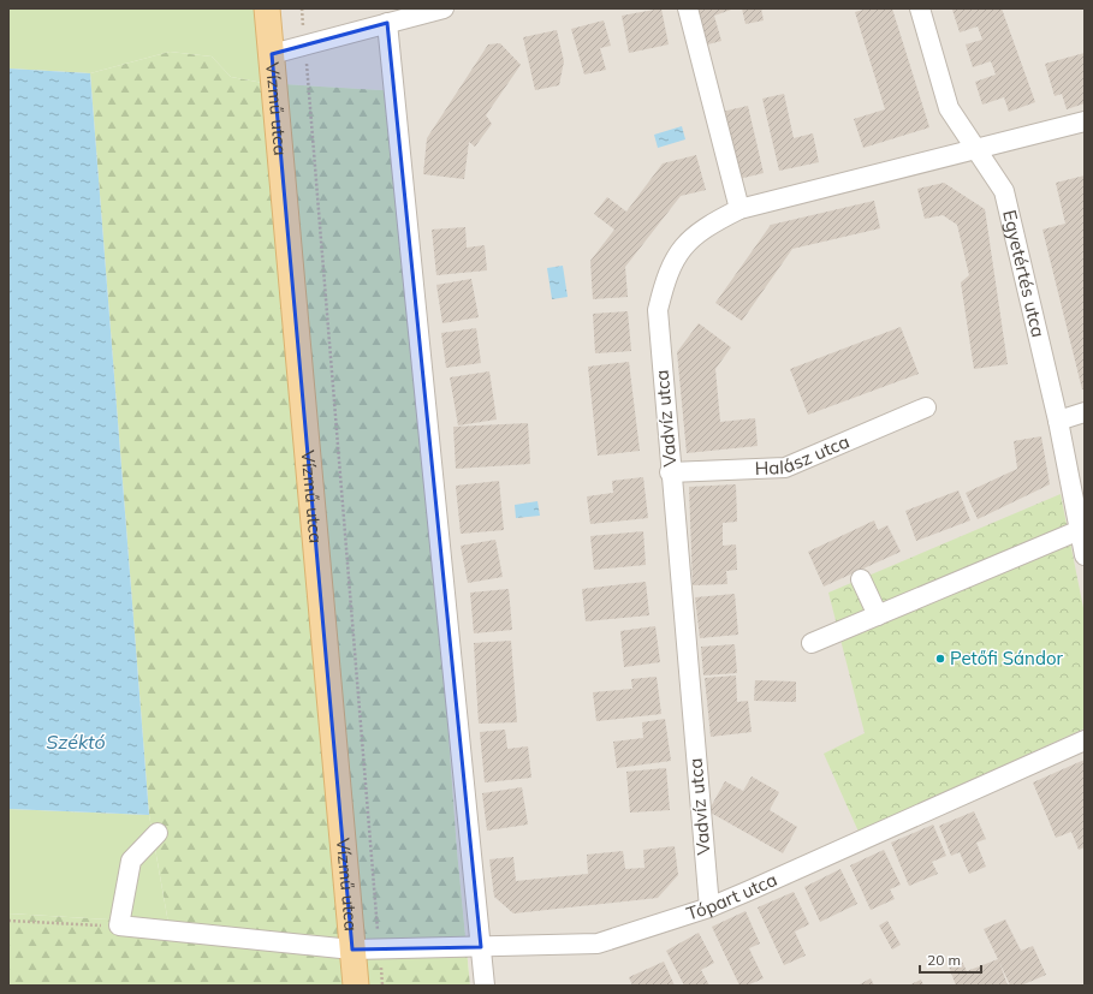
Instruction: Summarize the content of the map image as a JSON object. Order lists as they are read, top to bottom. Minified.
{"streets":{"main road":["Vízmű utca"],"street":["Egyetértés utca","Vadvíz utca","Halász utca","Tópart utca"]},"crossings":[["Vízmű utca","Tópart utca"],["Egyetértés utca","Vadvíz utca"],["Vadvíz utca","Halász utca"],["Vadvíz utca","Tópart utca"]],"water":["Széktó"],"places":["Petőfi Sándor"],"scale_bar":"20 m"}
